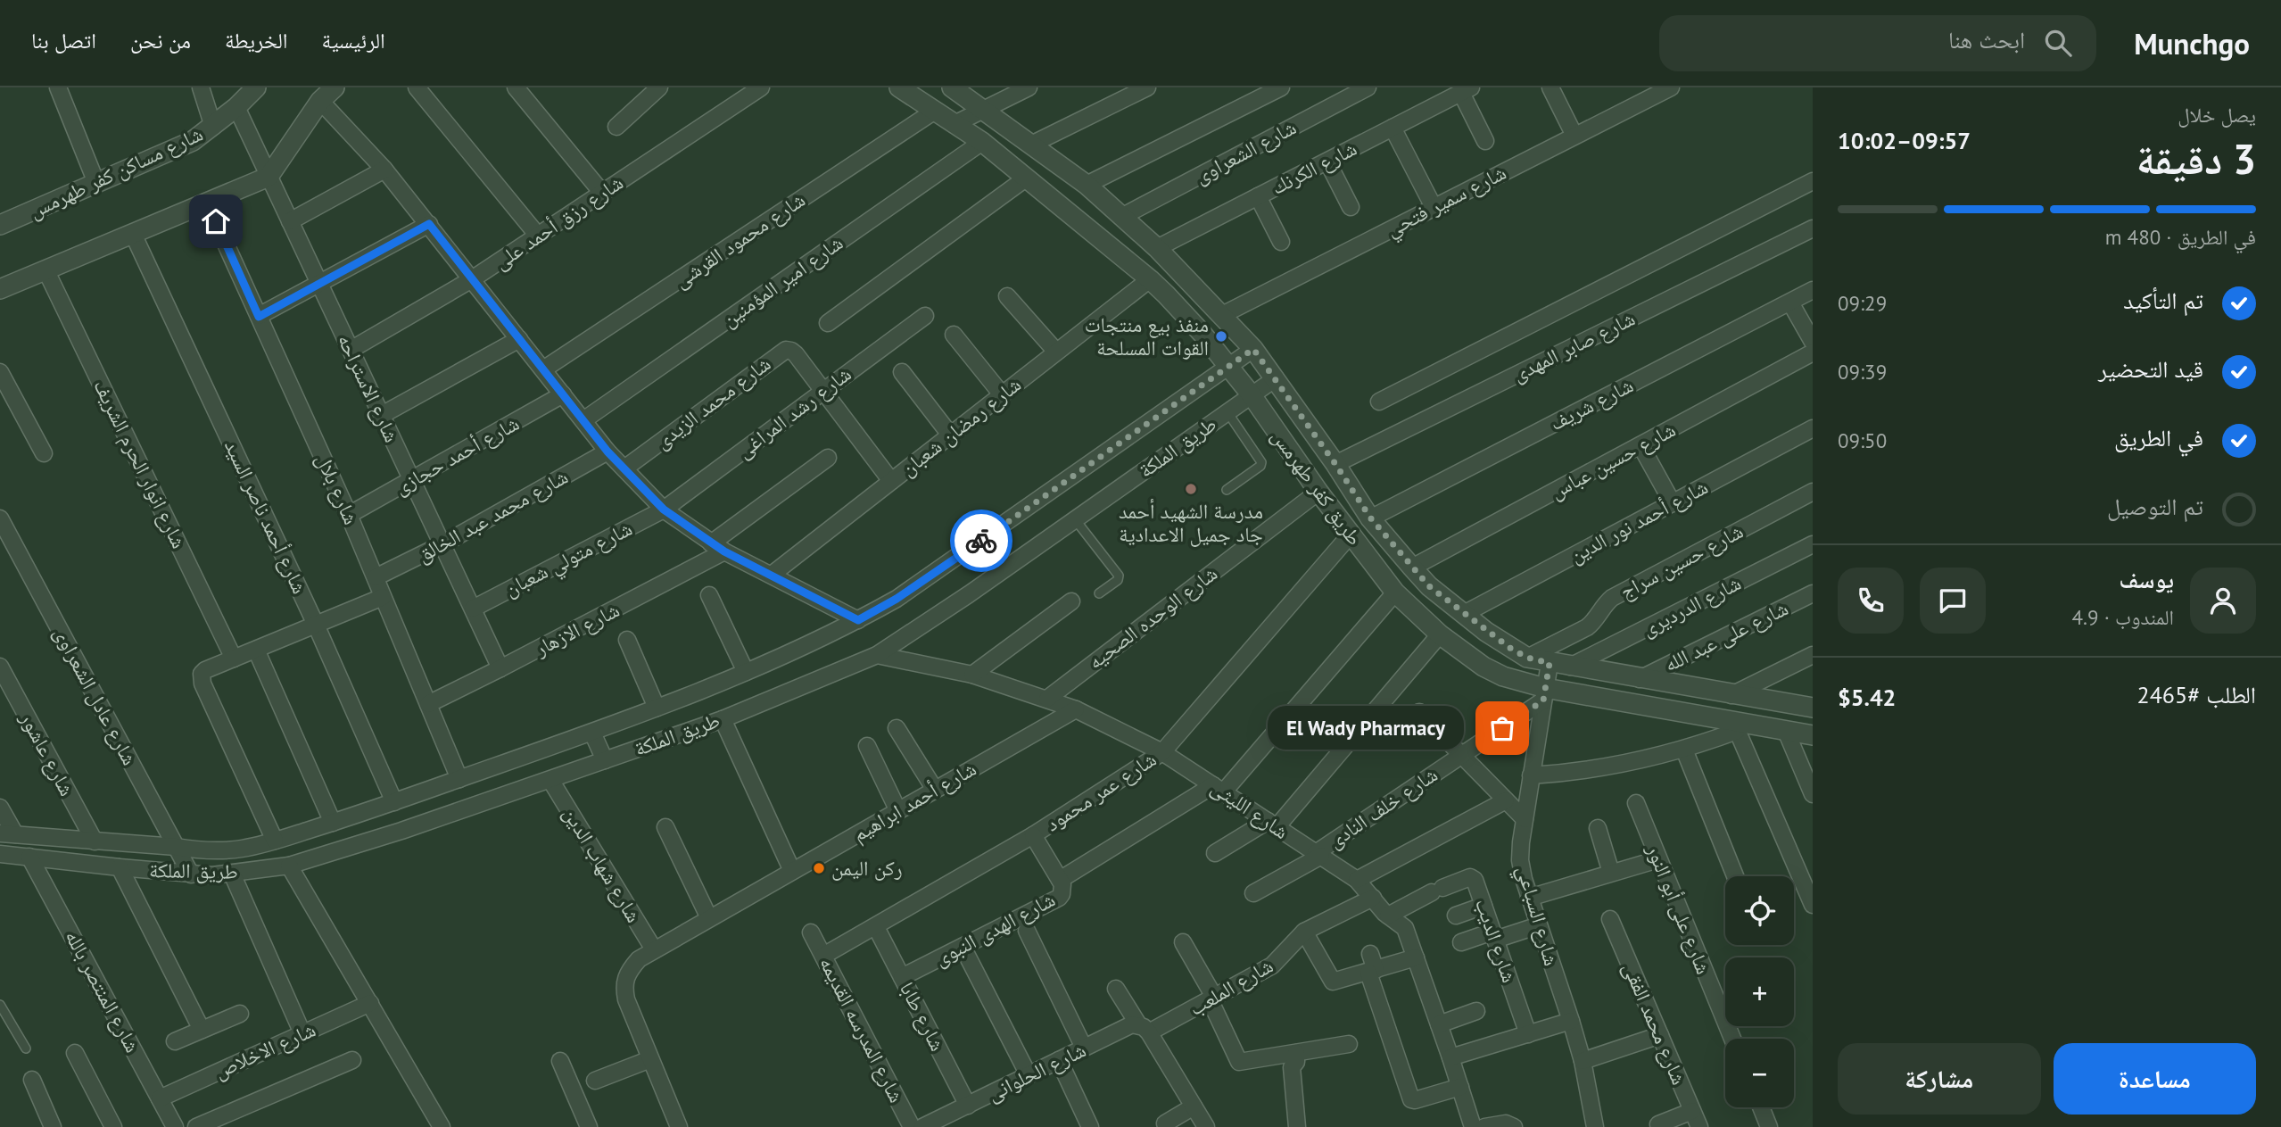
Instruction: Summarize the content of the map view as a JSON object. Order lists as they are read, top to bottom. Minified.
{"streets":{"street":["شارع الشعراوى","شارع الكرنك","شارع مساكن كفر طهرمس","شارع سمير فتحي","شارع رزق أحمد على","شارع محمود القرشى","شارع امير المؤمنين","شارع صابر المهدى","شارع الاستراحه","شارع محمد الزيدى","شارع شريف","شارع رشد المراغى","شارع رمضان شعبان","طريق الملكة","شارع أحمد حجازى","شارع حسين عباس","شارع انوار الحرم الشريف","طريق كفر طهرمس","شارع بلال","شارع محمد عبد الخالق","شارع أحمد ناصر السيد","شارع أحمد نور الدين","شارع متولي شعبان","شارع حسين سراج","شارع الدرديرى","شارع الوحده الصحيه","شارع الازهار","شارع على عبد الله","شارع عادل الشعراوى","شارع عاشور","شارع عمر محمود","شارع أحمد ابراهيم","شارع خلف النادى","شارع الليثى","شارع شهاب الدين","شارع على أبو النور","شارع السباعي","شارع الهدى النبوى","شارع الديب","شارع الملعب","شارع المنتصر بالله","شارع طابا","شارع محمد الفقى","شارع المدرسه القديمه","شارع الاخلاص","شارع الحلوانى"]},"crossings":[["شارع الشعراوى","طريق كفر طهرمس"],["شارع الكرنك","طريق كفر طهرمس"],["شارع مساكن كفر طهرمس","شارع الاستراحه"],["شارع سمير فتحي","طريق كفر طهرمس"],["شارع رزق أحمد على","شارع الاستراحه"],["شارع محمود القرشى","طريق كفر طهرمس"],["شارع امير المؤمنين","طريق كفر طهرمس"],["شارع صابر المهدى","طريق كفر طهرمس"],["شارع الاستراحه","شارع أحمد حجازى"],["شارع الاستراحه","شارع محمد عبد الخالق"],["شارع الاستراحه","شارع متولي شعبان"],["شارع الاستراحه","شارع الازهار"],["شارع محمد الزيدى","شارع رشد المراغى"],["شارع شريف","طريق كفر طهرمس"],["شارع رشد المراغى","شارع متولي شعبان"],["شارع رمضان شعبان","طريق كفر طهرمس"],["طريق الملكة","طريق كفر طهرمس"],["طريق الملكة","شارع بلال"],["طريق الملكة","شارع أحمد ناصر السيد"],["طريق الملكة","شارع عادل الشعراوى"],["طريق الملكة","شارع عاشور"],["طريق الملكة","شارع الليثى"],["طريق الملكة","شارع شهاب الدين"],["طريق الملكة","شارع المنتصر بالله"],["شارع أحمد حجازى","شارع بلال"],["شارع حسين عباس","طريق كفر طهرمس"],["طريق كفر طهرمس","شارع أحمد نور الدين"],["طريق كفر طهرمس","شارع حسين سراج"],["طريق كفر طهرمس","شارع الدرديرى"],["طريق كفر طهرمس","شارع الوحده الصحيه"],["طريق كفر طهرمس","شارع على عبد الله"],["طريق كفر طهرمس","شارع عمر محمود"],["طريق كفر طهرمس","شارع خلف النادى"],["طريق كفر طهرمس","شارع السباعي"],["شارع بلال","شارع محمد عبد الخالق"],["شارع بلال","شارع الازهار"],["شارع الوحده الصحيه","شارع الليثى"],["شارع عمر محمود","شارع الليثى"],["شارع عمر محمود","شارع الهدى النبوى"],["شارع عمر محمود","شارع طابا"],["شارع عمر محمود","شارع المدرسه القديمه"],["شارع أحمد ابراهيم","شارع الليثى"],["شارع أحمد ابراهيم","شارع شهاب الدين"],["شارع خلف النادى","شارع الليثى"],["شارع خلف النادى","شارع السباعي"],["شارع الليثى","شارع الديب"],["شارع الليثى","شارع الملعب"],["شارع الهدى النبوى","شارع طابا"],["شارع الملعب","شارع الحلوانى"],["شارع المنتصر بالله","شارع الاخلاص"],["شارع طابا","شارع الحلوانى"]],"places":["منفذ بيع منتجات القوات المسلحة","مدرسة الشهيد أحمد جاد جميل الاعدادية","El Wady Pharmacy","ركن اليمن"],"page":{"header":"Munchgo","search":"ابحث هنا","nav":["الرئيسية","الخريطة","من نحن","اتصل بنا"],"heading":["3 دقيقة","يصل خلال","09:57–10:02"],"panel":["يوسف","المندوب · 4.9","الطلب #2465","$5.42"],"bar":"في الطريق · 480 m","list":[["تم التأكيد","09:29"],["قيد التحضير","09:39"],["في الطريق","09:50"],"تم التوصيل"],"bubble":"El Wady Pharmacy","map_buttons":["+","−"],"buttons":["مساعدة","مشاركة"]}}
